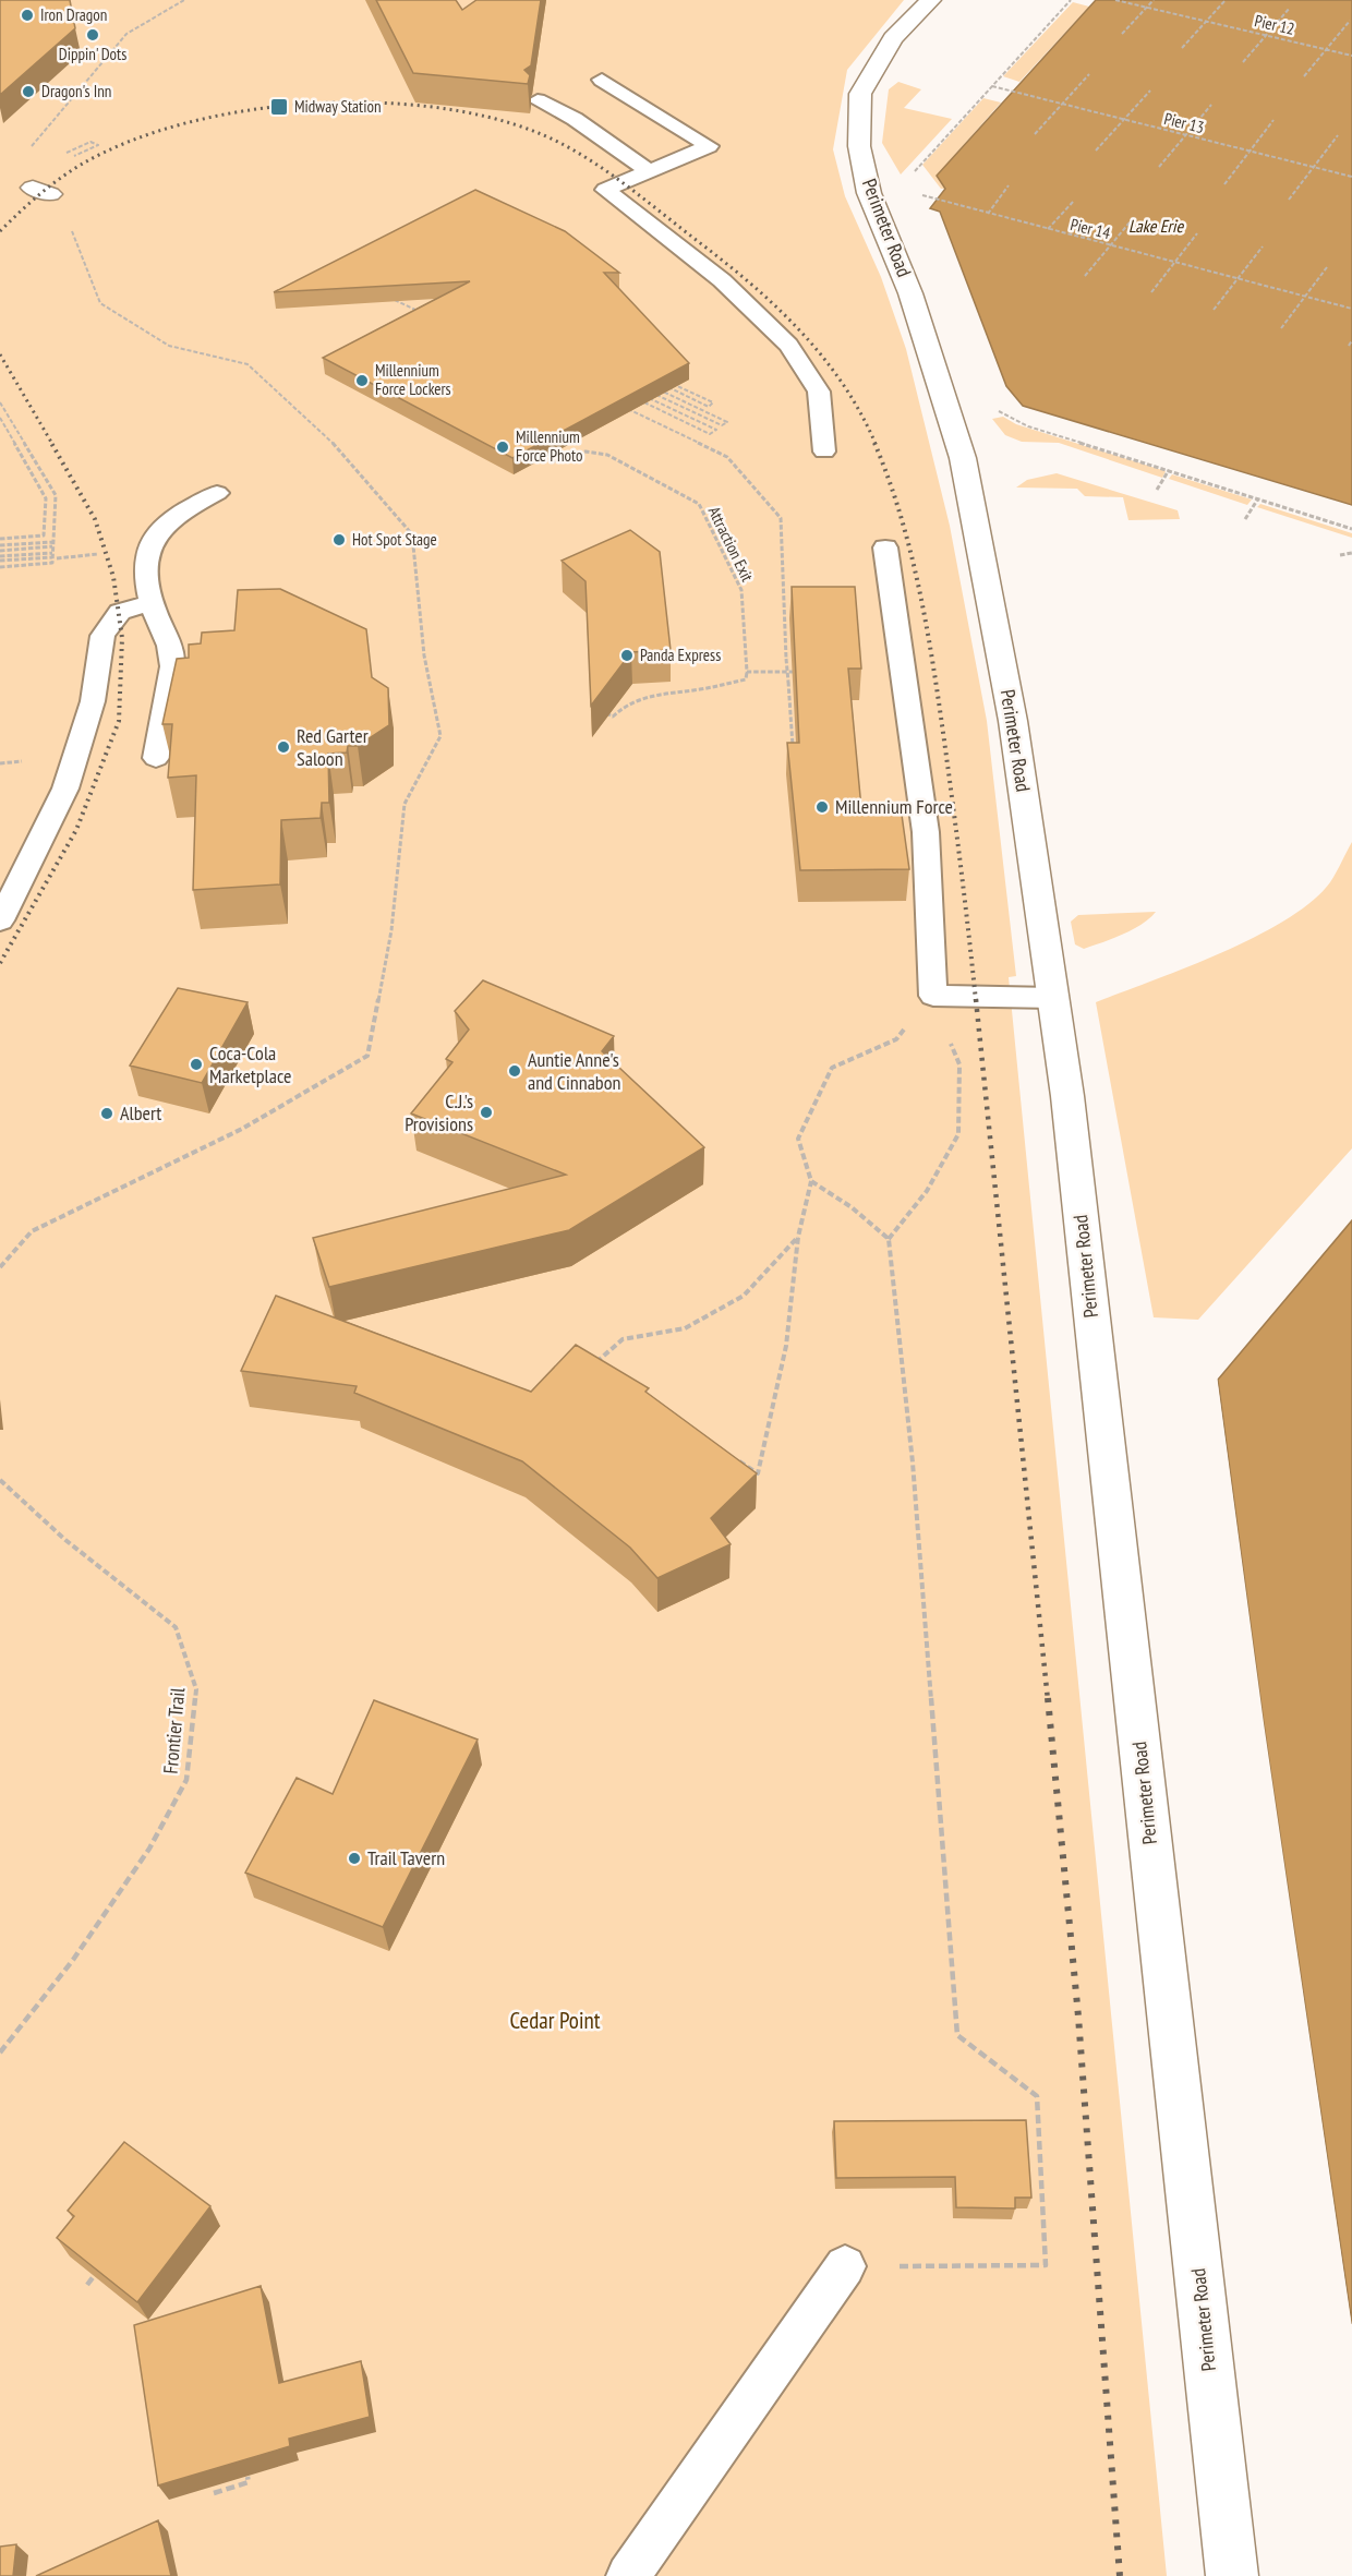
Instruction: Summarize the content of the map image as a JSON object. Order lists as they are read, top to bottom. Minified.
{"streets":{"street":["Perimeter Road"],"path":["Pier 12","Pier 13","Pier 14","Attraction Exit","Frontier Trail"]},"water":["Lake Erie"],"parks":["Cedar Point"],"places":{"other":["Iron Dragon","Dippin' Dots","Dragon's Inn","Millennium Force Lockers","Millennium Force Photo","Hot Spot Stage","Panda Express","Red Garter Saloon","Millennium Force","Coca-Cola Marketplace","Auntie Anne's and Cinnabon","C.J.'s Provisions","Albert","Trail Tavern"],"transit":["Midway Station"]}}
